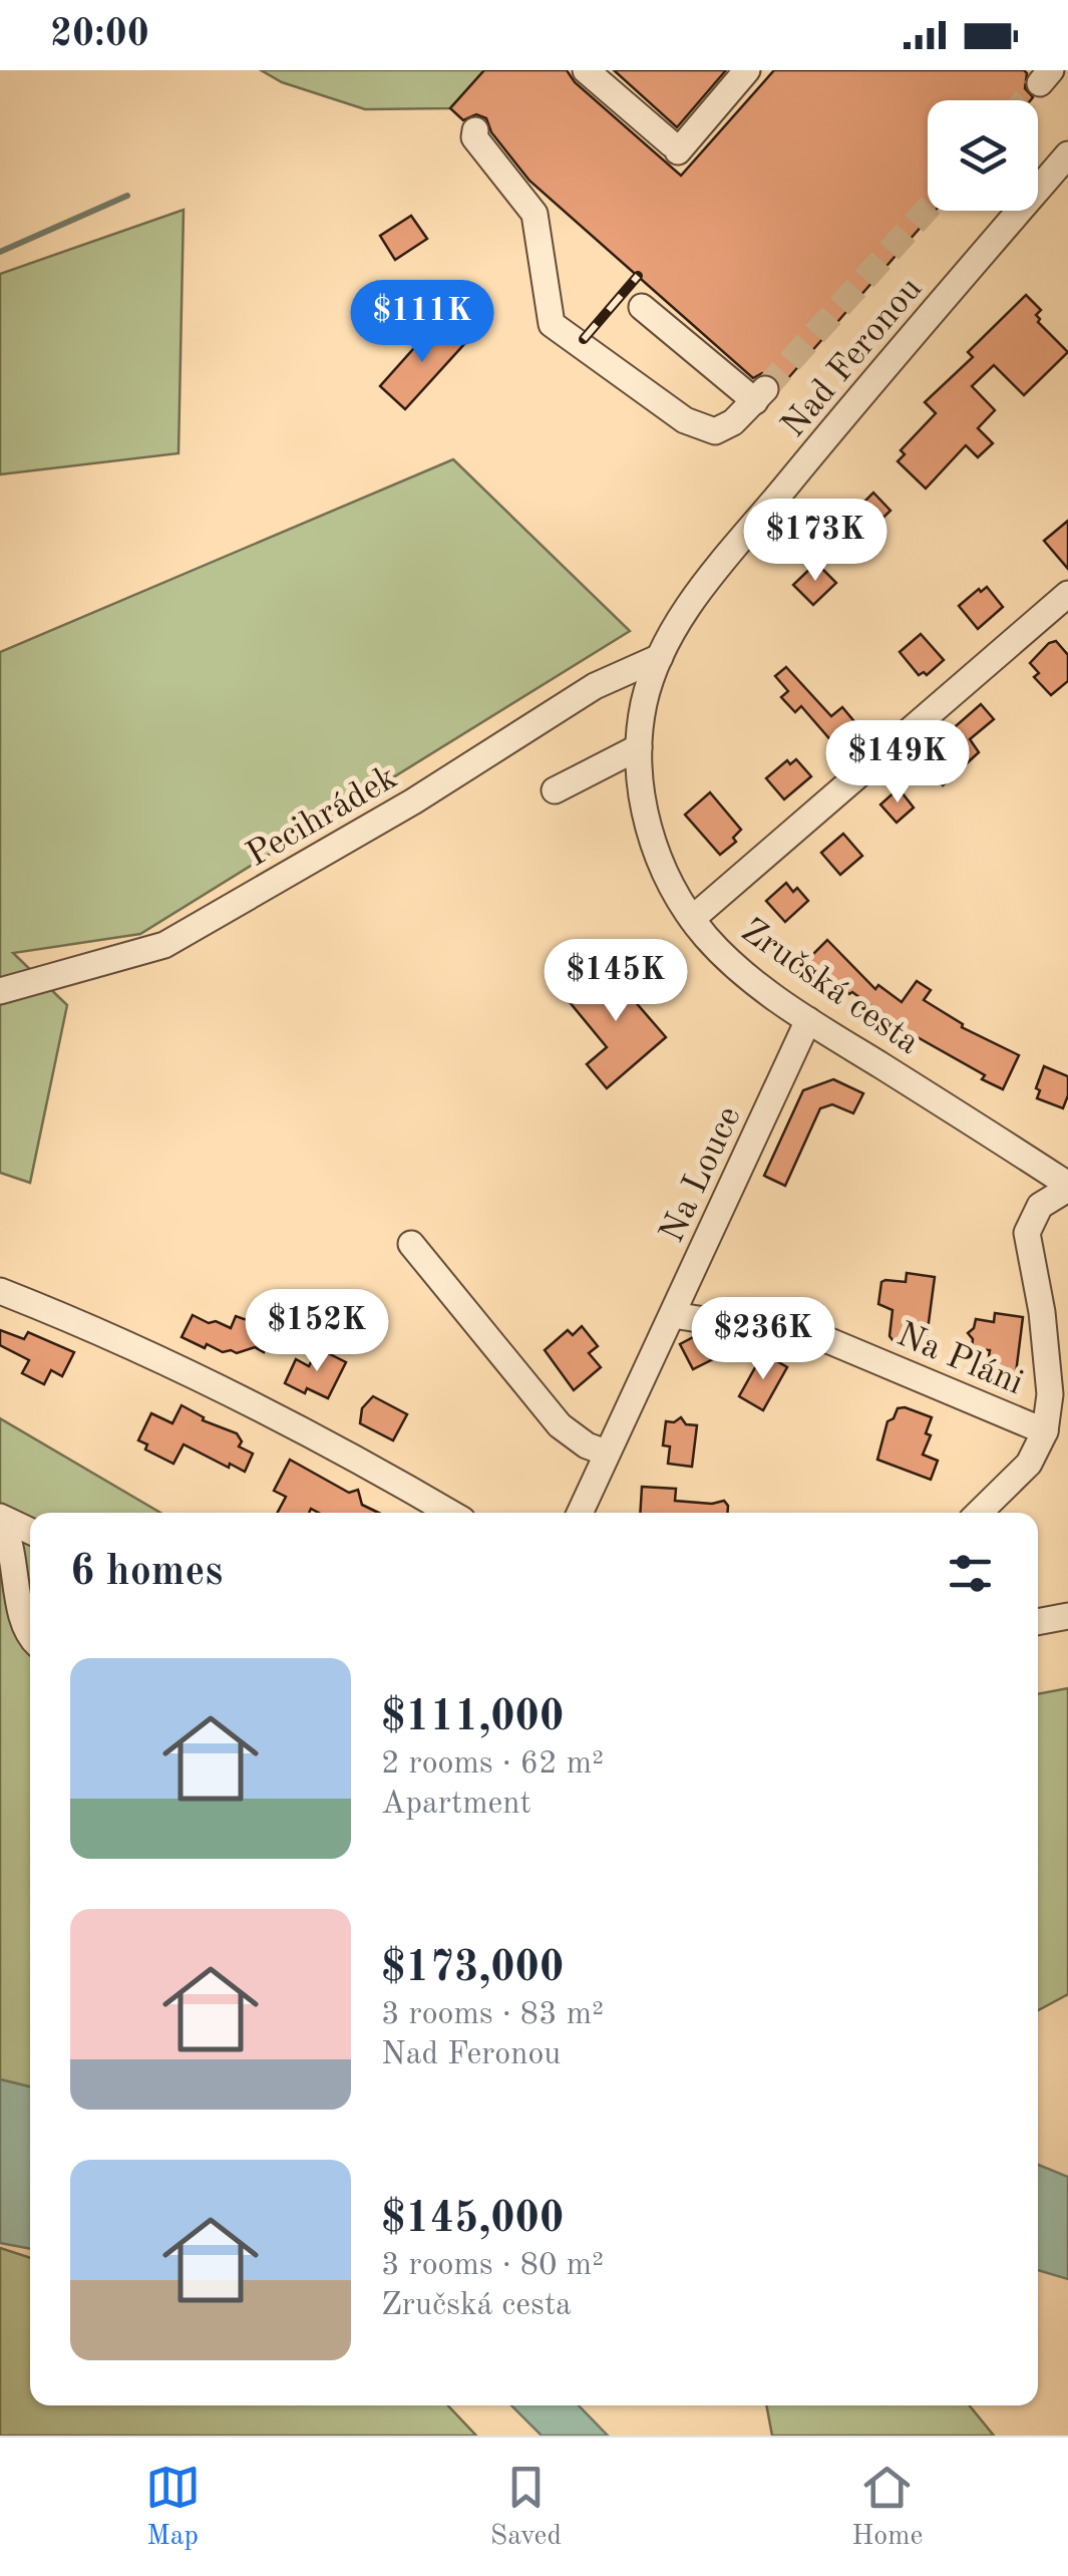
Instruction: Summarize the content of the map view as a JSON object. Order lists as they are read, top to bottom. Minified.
{"streets":{"street":["Nad Feronou","Pecihrádek","Zručská cesta","Na Louce","Na Pláni"]},"crossings":[["Nad Feronou","Pecihrádek"],["Nad Feronou","Zručská cesta"],["Pecihrádek","Zručská cesta"],["Zručská cesta","Na Louce"],["Zručská cesta","Na Pláni"],["Na Louce","Na Pláni"]],"page":{"status":"20:00","price":["$111K","$173K","$149K","$145K","$152K","$236K"],"heading":"6 homes","list":[{"name":"$111,000","note":"2 rooms · 62 m² · Apartment"},{"name":"$173,000","note":"3 rooms · 83 m² · Nad Feronou"},{"name":"$145,000","note":"3 rooms · 80 m² · Zručská cesta"}],"tabs":["Map","Saved","Home"]}}
